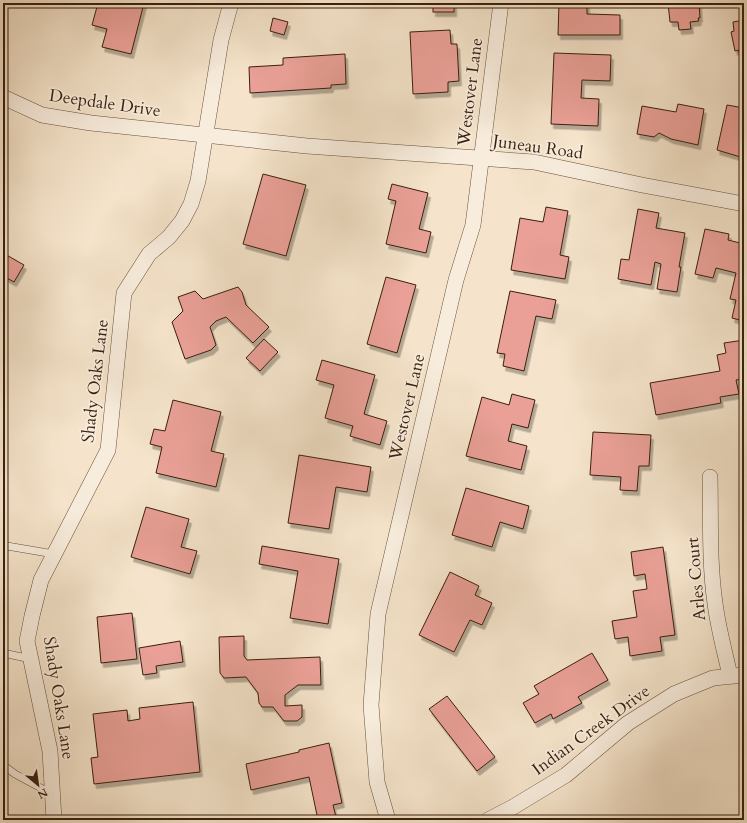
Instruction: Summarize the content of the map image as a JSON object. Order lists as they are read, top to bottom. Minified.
{"streets":{"street":["Westover Lane","Deepdale Drive","Juneau Road","Shady Oaks Lane","Arles Court","Indian Creek Drive"]},"crossings":[["Westover Lane","Juneau Road"],["Deepdale Drive","Juneau Road"],["Deepdale Drive","Shady Oaks Lane"],["Juneau Road","Shady Oaks Lane"],["Arles Court","Indian Creek Drive"]],"north":"bottom right"}
